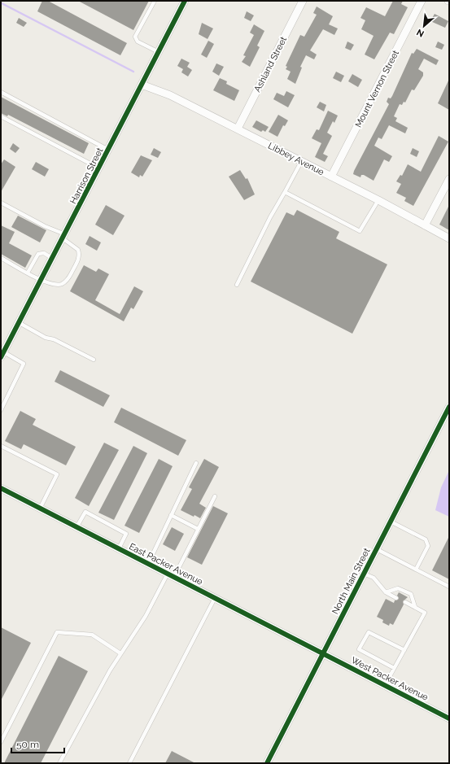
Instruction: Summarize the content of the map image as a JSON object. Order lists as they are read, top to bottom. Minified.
{"streets":{"street":["Ashland Street","Mount Vernon Street","Libbey Avenue","Harrison Street","East Packer Avenue","North Main Street","West Packer Avenue"]},"crossings":[["Ashland Street","Libbey Avenue"],["Mount Vernon Street","Libbey Avenue"],["Libbey Avenue","Harrison Street"],["East Packer Avenue","North Main Street"],["East Packer Avenue","West Packer Avenue"],["North Main Street","West Packer Avenue"]],"scale_bar":"50 m","north":"bottom left"}
